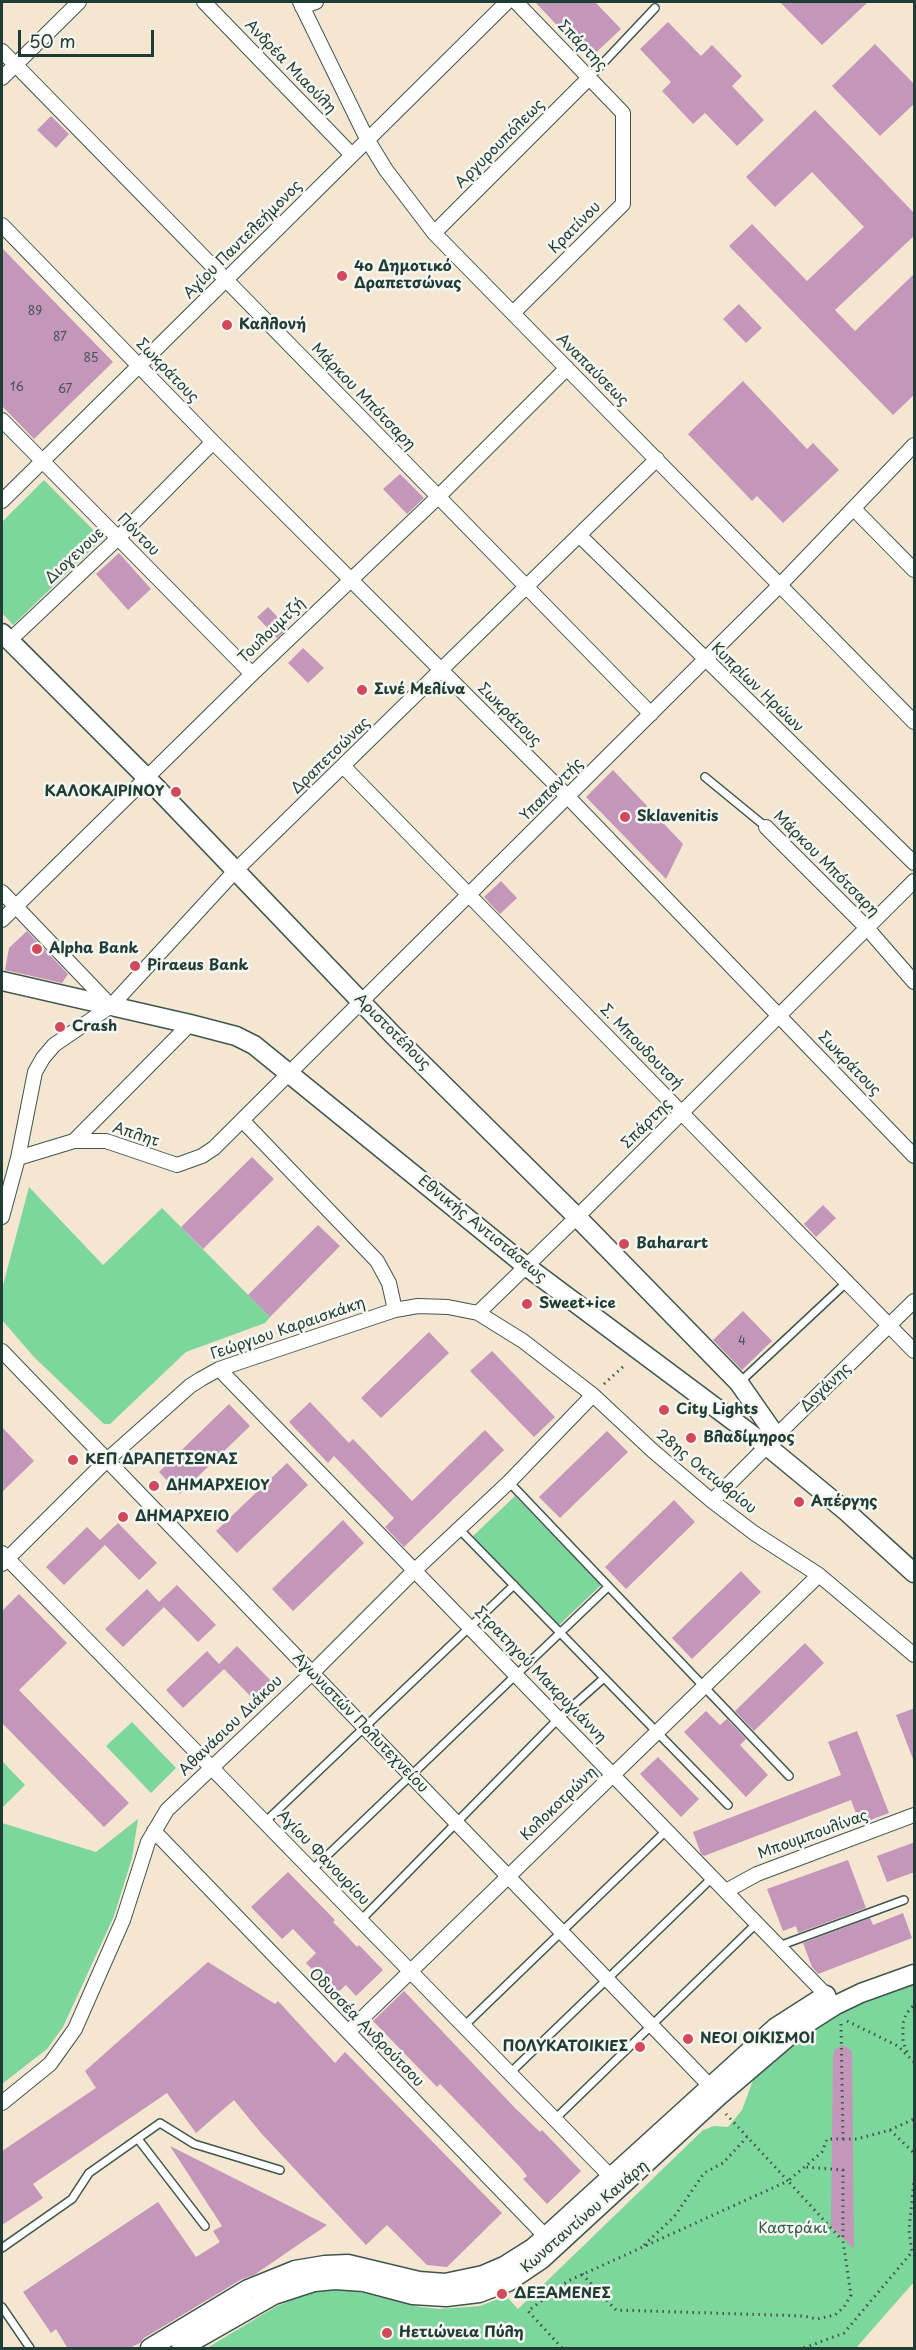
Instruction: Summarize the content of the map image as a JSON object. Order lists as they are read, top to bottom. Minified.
{"streets":{"street":["Σπάρτης","Ανδρέα Μιαούλη","Αργυρουπόλεως","Κρατίνου","Αγίου Παντελεήμονος","Αναπαύσεως","Σωκράτους","Μάρκου Μπότσαρη","Πόντου","Διογενουε","Τουλουμτζή","Κυπρίων Ηρώων","Δραπετσώνας","Υπαπαντής","Αριστοτέλους","Σ. Μπουδουτσή","Απλητ","Εθνικής Αντιστάσεως","Γεώργιου Καραισκάκη","Δογάνης","28ης Οκτωβρίου","Στρατηγού Μακρυγιάννη","Αγωνιστών Πολυτεχνείου","Αθανάσιου Διάκου","Κολοκοτρώνη","Μπουμπουλίνας","Αγίου Φανουρίου","Οδυσσέα Ανδρούτσου","Κωνσταντίνου Κανάρη"]},"crossings":[["Σπάρτης","Αργυρουπόλεως"],["Σπάρτης","Κρατίνου"],["Σπάρτης","Σωκράτους"],["Σπάρτης","Μάρκου Μπότσαρη"],["Σπάρτης","Αριστοτέλους"],["Σπάρτης","Σ. Μπουδουτσή"],["Σπάρτης","Εθνικής Αντιστάσεως"],["Σπάρτης","Γεώργιου Καραισκάκη"],["Σπάρτης","28ης Οκτωβρίου"],["Ανδρέα Μιαούλη","Αγίου Παντελεήμονος"],["Αργυρουπόλεως","Αναπαύσεως"],["Κρατίνου","Αναπαύσεως"],["Αγίου Παντελεήμονος","Αναπαύσεως"],["Αγίου Παντελεήμονος","Σωκράτους"],["Αγίου Παντελεήμονος","Μάρκου Μπότσαρη"],["Αγίου Παντελεήμονος","Πόντου"],["Αναπαύσεως","Τουλουμτζή"],["Αναπαύσεως","Δραπετσώνας"],["Αναπαύσεως","Υπαπαντής"],["Σωκράτους","Διογενουε"],["Σωκράτους","Τουλουμτζή"],["Σωκράτους","Δραπετσώνας"],["Σωκράτους","Υπαπαντής"],["Μάρκου Μπότσαρη","Τουλουμτζή"],["Μάρκου Μπότσαρη","Δραπετσώνας"],["Μάρκου Μπότσαρη","Υπαπαντής"],["Πόντου","Διογενουε"],["Πόντου","Τουλουμτζή"],["Διογενουε","Αριστοτέλους"],["Τουλουμτζή","Αριστοτέλους"],["Κυπρίων Ηρώων","Δραπετσώνας"],["Κυπρίων Ηρώων","Υπαπαντής"],["Δραπετσώνας","Αριστοτέλους"],["Δραπετσώνας","Σ. Μπουδουτσή"],["Δραπετσώνας","Απλητ"],["Δραπετσώνας","Εθνικής Αντιστάσεως"],["Υπαπαντής","Αριστοτέλους"],["Υπαπαντής","Σ. Μπουδουτσή"],["Υπαπαντής","Απλητ"],["Υπαπαντής","Εθνικής Αντιστάσεως"],["Αριστοτέλους","Εθνικής Αντιστάσεως"],["Αριστοτέλους","Δογάνης"],["Σ. Μπουδουτσή","Δογάνης"],["Εθνικής Αντιστάσεως","Δογάνης"],["Γεώργιου Καραισκάκη","28ης Οκτωβρίου"],["Γεώργιου Καραισκάκη","Στρατηγού Μακρυγιάννη"],["Γεώργιου Καραισκάκη","Αγωνιστών Πολυτεχνείου"],["Γεώργιου Καραισκάκη","Αγίου Φανουρίου"],["Δογάνης","28ης Οκτωβρίου"],["28ης Οκτωβρίου","Αθανάσιου Διάκου"],["28ης Οκτωβρίου","Κολοκοτρώνη"],["Στρατηγού Μακρυγιάννη","Αθανάσιου Διάκου"],["Στρατηγού Μακρυγιάννη","Κολοκοτρώνη"],["Στρατηγού Μακρυγιάννη","Μπουμπουλίνας"],["Στρατηγού Μακρυγιάννη","Κωνσταντίνου Κανάρη"],["Αγωνιστών Πολυτεχνείου","Αθανάσιου Διάκου"],["Αγωνιστών Πολυτεχνείου","Κολοκοτρώνη"],["Αγωνιστών Πολυτεχνείου","Κωνσταντίνου Κανάρη"],["Αθανάσιου Διάκου","Αγίου Φανουρίου"],["Αθανάσιου Διάκου","Οδυσσέα Ανδρούτσου"],["Κολοκοτρώνη","Αγίου Φανουρίου"],["Κολοκοτρώνη","Οδυσσέα Ανδρούτσου"],["Αγίου Φανουρίου","Κωνσταντίνου Κανάρη"],["Οδυσσέα Ανδρούτσου","Κωνσταντίνου Κανάρη"]],"parks":["Καστράκι"],"places":["4ο Δημοτικό Δραπετσώνας","Καλλονή","Σινέ Μελίνα","ΚΑΛΟΚΑΙΡΙΝΟΥ","Sklavenitis","Alpha Bank","Piraeus Bank","Crash","Baharart","Sweet+ice","City Lights","Βλαδίμηρος","ΚΕΠ ΔΡΑΠΕΤΣΩΝΑΣ","ΔΗΜΑΡΧΕΙΟΥ","Απέργης","ΔΗΜΑΡΧΕΙΟ","ΝΕΟΙ ΟΙΚΙΣΜΟΙ","ΠΟΛΥΚΑΤΟΙΚΙΕΣ","ΔΕΞΑΜΕΝΕΣ","Ηετιώνεια Πύλη"],"house_numbers":["89","87","85","16","67","4"],"scale_bar":"50 m"}
